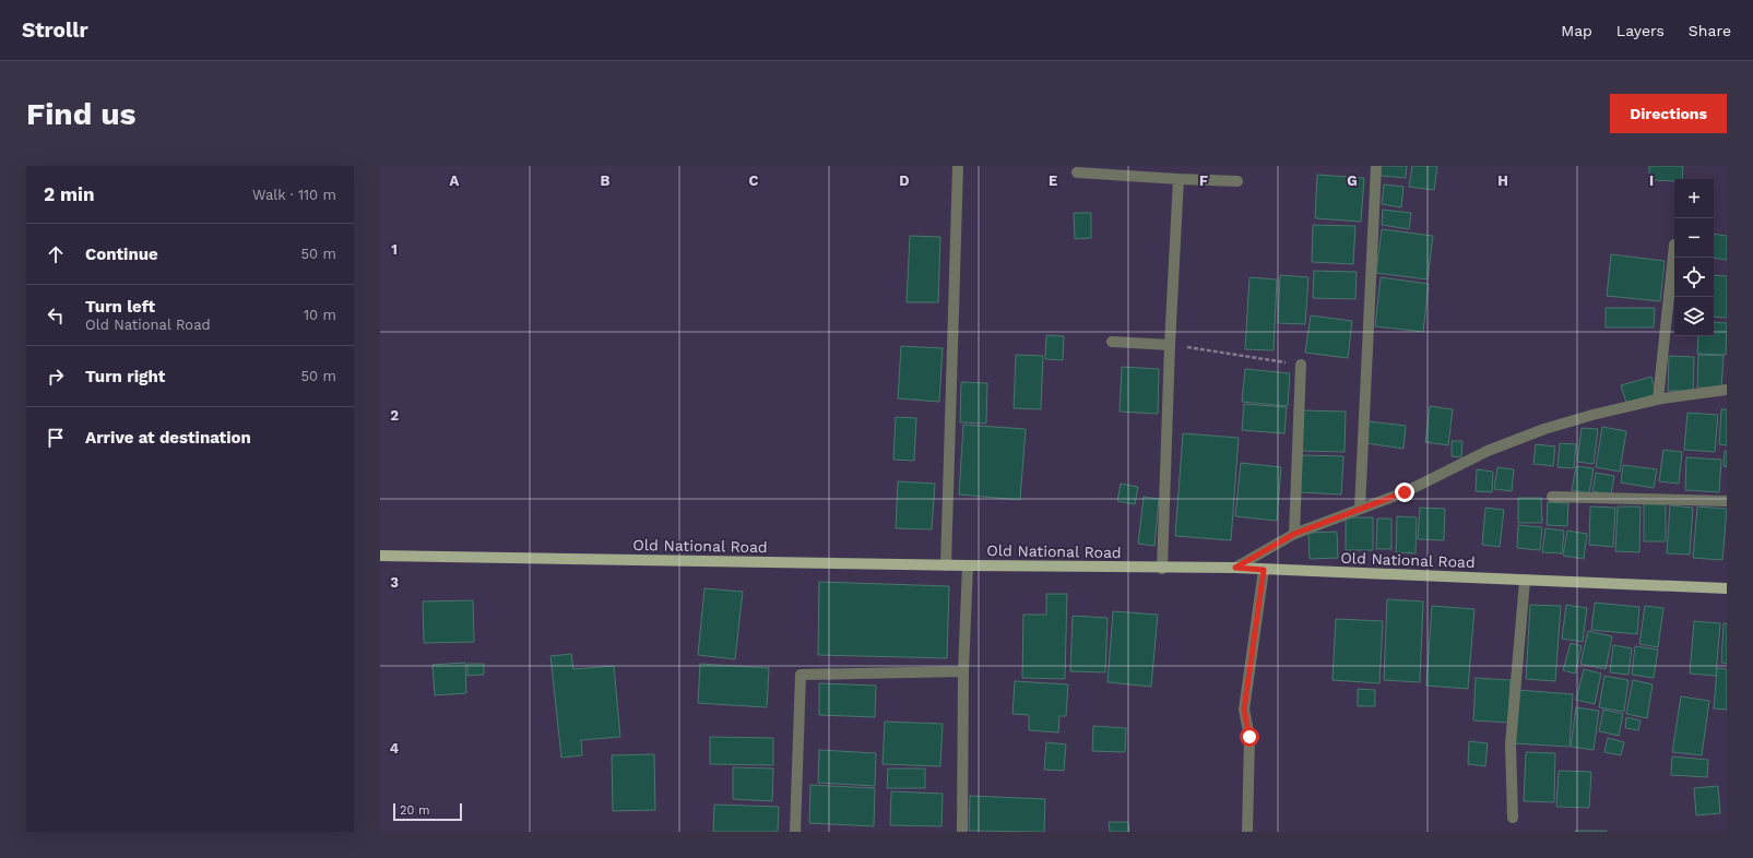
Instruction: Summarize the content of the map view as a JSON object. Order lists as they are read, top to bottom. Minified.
{"streets":{"main road":["Old National Road"]},"scale_bar":"20 m","page":{"header":"Strollr","nav":["Map","Layers","Share"],"buttons":"Directions","title":"Find us","heading":["2 min","Walk · 110 m"],"map_buttons":["+","−"],"list":[["Continue","50 m"],["Turn left","Old National Road","10 m"],["Turn right","50 m"],"Arrive at destination"],"scale":"20 m"},"grid":{"columns":["A","B","C","D","E","F","G","H","I"],"rows":["1","2","3","4"]}}
